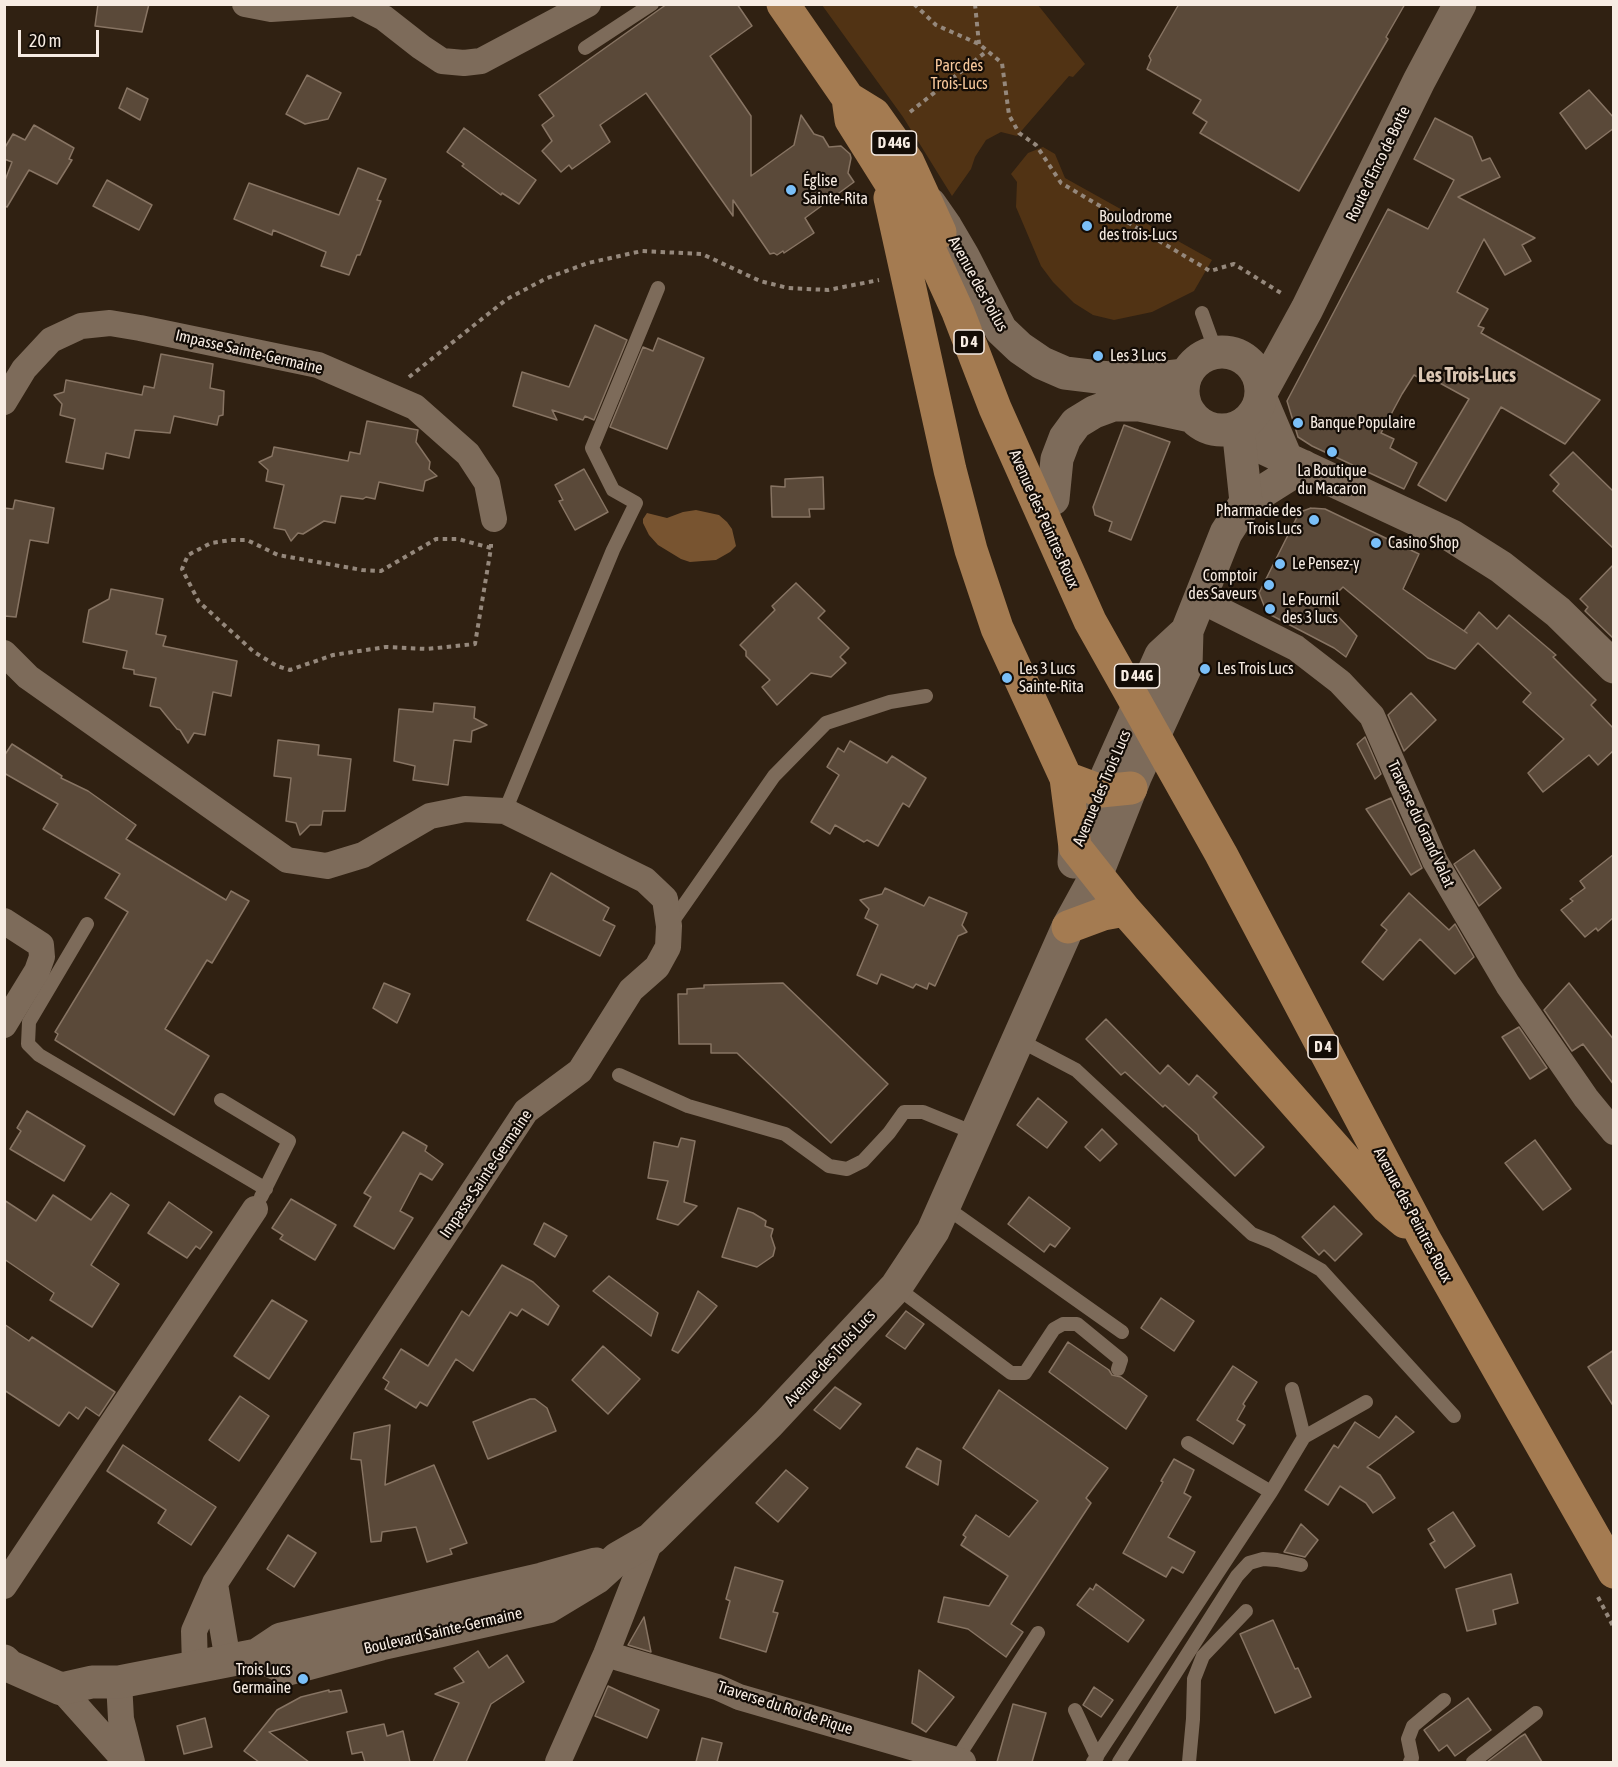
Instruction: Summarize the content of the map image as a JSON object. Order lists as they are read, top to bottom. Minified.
{"streets":{"main road":["D 44G","Route d'Enco de Botte","Avenue des Poilus","D 4","Avenue des Peintres Roux","Avenue des Trois Lucs","Boulevard Sainte-Germaine"],"street":["Impasse Sainte-Germaine","Traverse du Grand Valat","Traverse du Roi de Pique"]},"crossings":[["Avenue des Poilus","Avenue des Peintres Roux"],["Impasse Sainte-Germaine","Boulevard Sainte-Germaine"],["Avenue des Trois Lucs","Traverse du Grand Valat"],["Avenue des Trois Lucs","Boulevard Sainte-Germaine"],["Avenue des Trois Lucs","Traverse du Roi de Pique"]],"districts":["Les Trois-Lucs"],"parks":["Parc des Trois-Lucs"],"places":["Église Sainte-Rita","Boulodrome des trois-Lucs","Les 3 Lucs","Banque Populaire","La Boutique du Macaron","Pharmacie des Trois Lucs","Casino Shop","Le Pensez-y","Comptoir des Saveurs","Le Fournil des 3 lucs","Les Trois Lucs","Les 3 Lucs Sainte-Rita","Trois Lucs Germaine"],"scale_bar":"20 m"}
